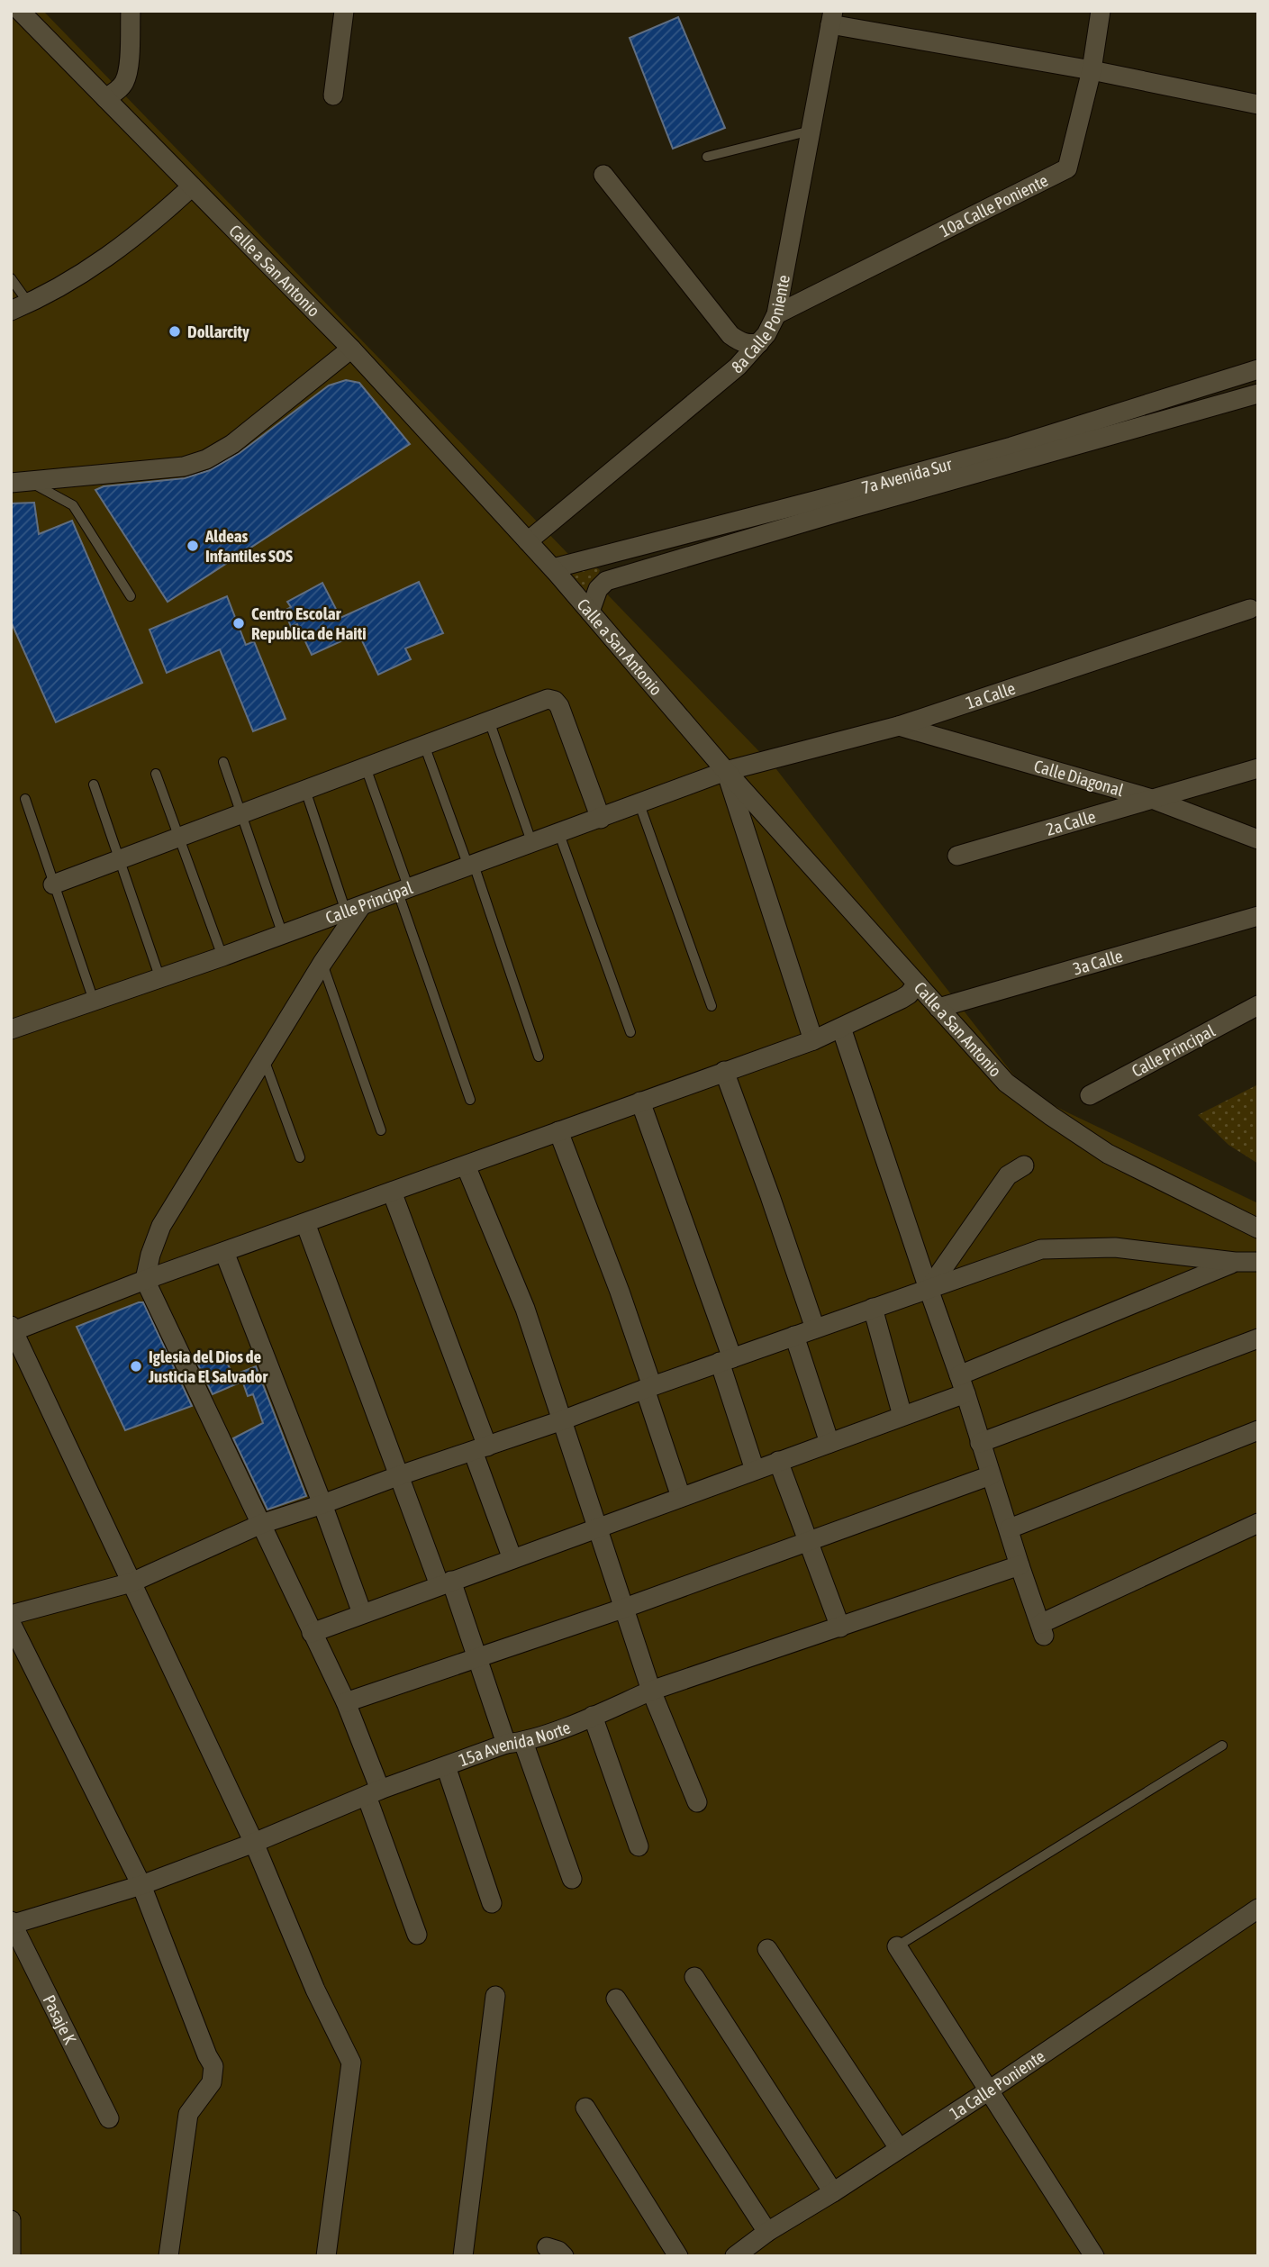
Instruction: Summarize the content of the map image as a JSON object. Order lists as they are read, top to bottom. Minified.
{"streets":{"street":["10a Calle Poniente","Calle a San Antonio","8a Calle Poniente","7a Avenida Sur","1a Calle","Calle Diagonal","2a Calle","Calle Principal","3a Calle","15a Avenida Norte","Pasaje K","1a Calle Poniente"]},"crossings":[["10a Calle Poniente","8a Calle Poniente"],["Calle a San Antonio","8a Calle Poniente"],["Calle a San Antonio","7a Avenida Sur"],["Calle a San Antonio","1a Calle"],["Calle a San Antonio","Calle Principal"],["Calle a San Antonio","3a Calle"],["1a Calle","Calle Diagonal"],["1a Calle","Calle Principal"],["Calle Diagonal","2a Calle"],["15a Avenida Norte","Pasaje K"]],"places":["Dollarcity","Aldeas Infantiles SOS","Centro Escolar Republica de Haiti","Iglesia del Dios de Justicia El Salvador"]}
